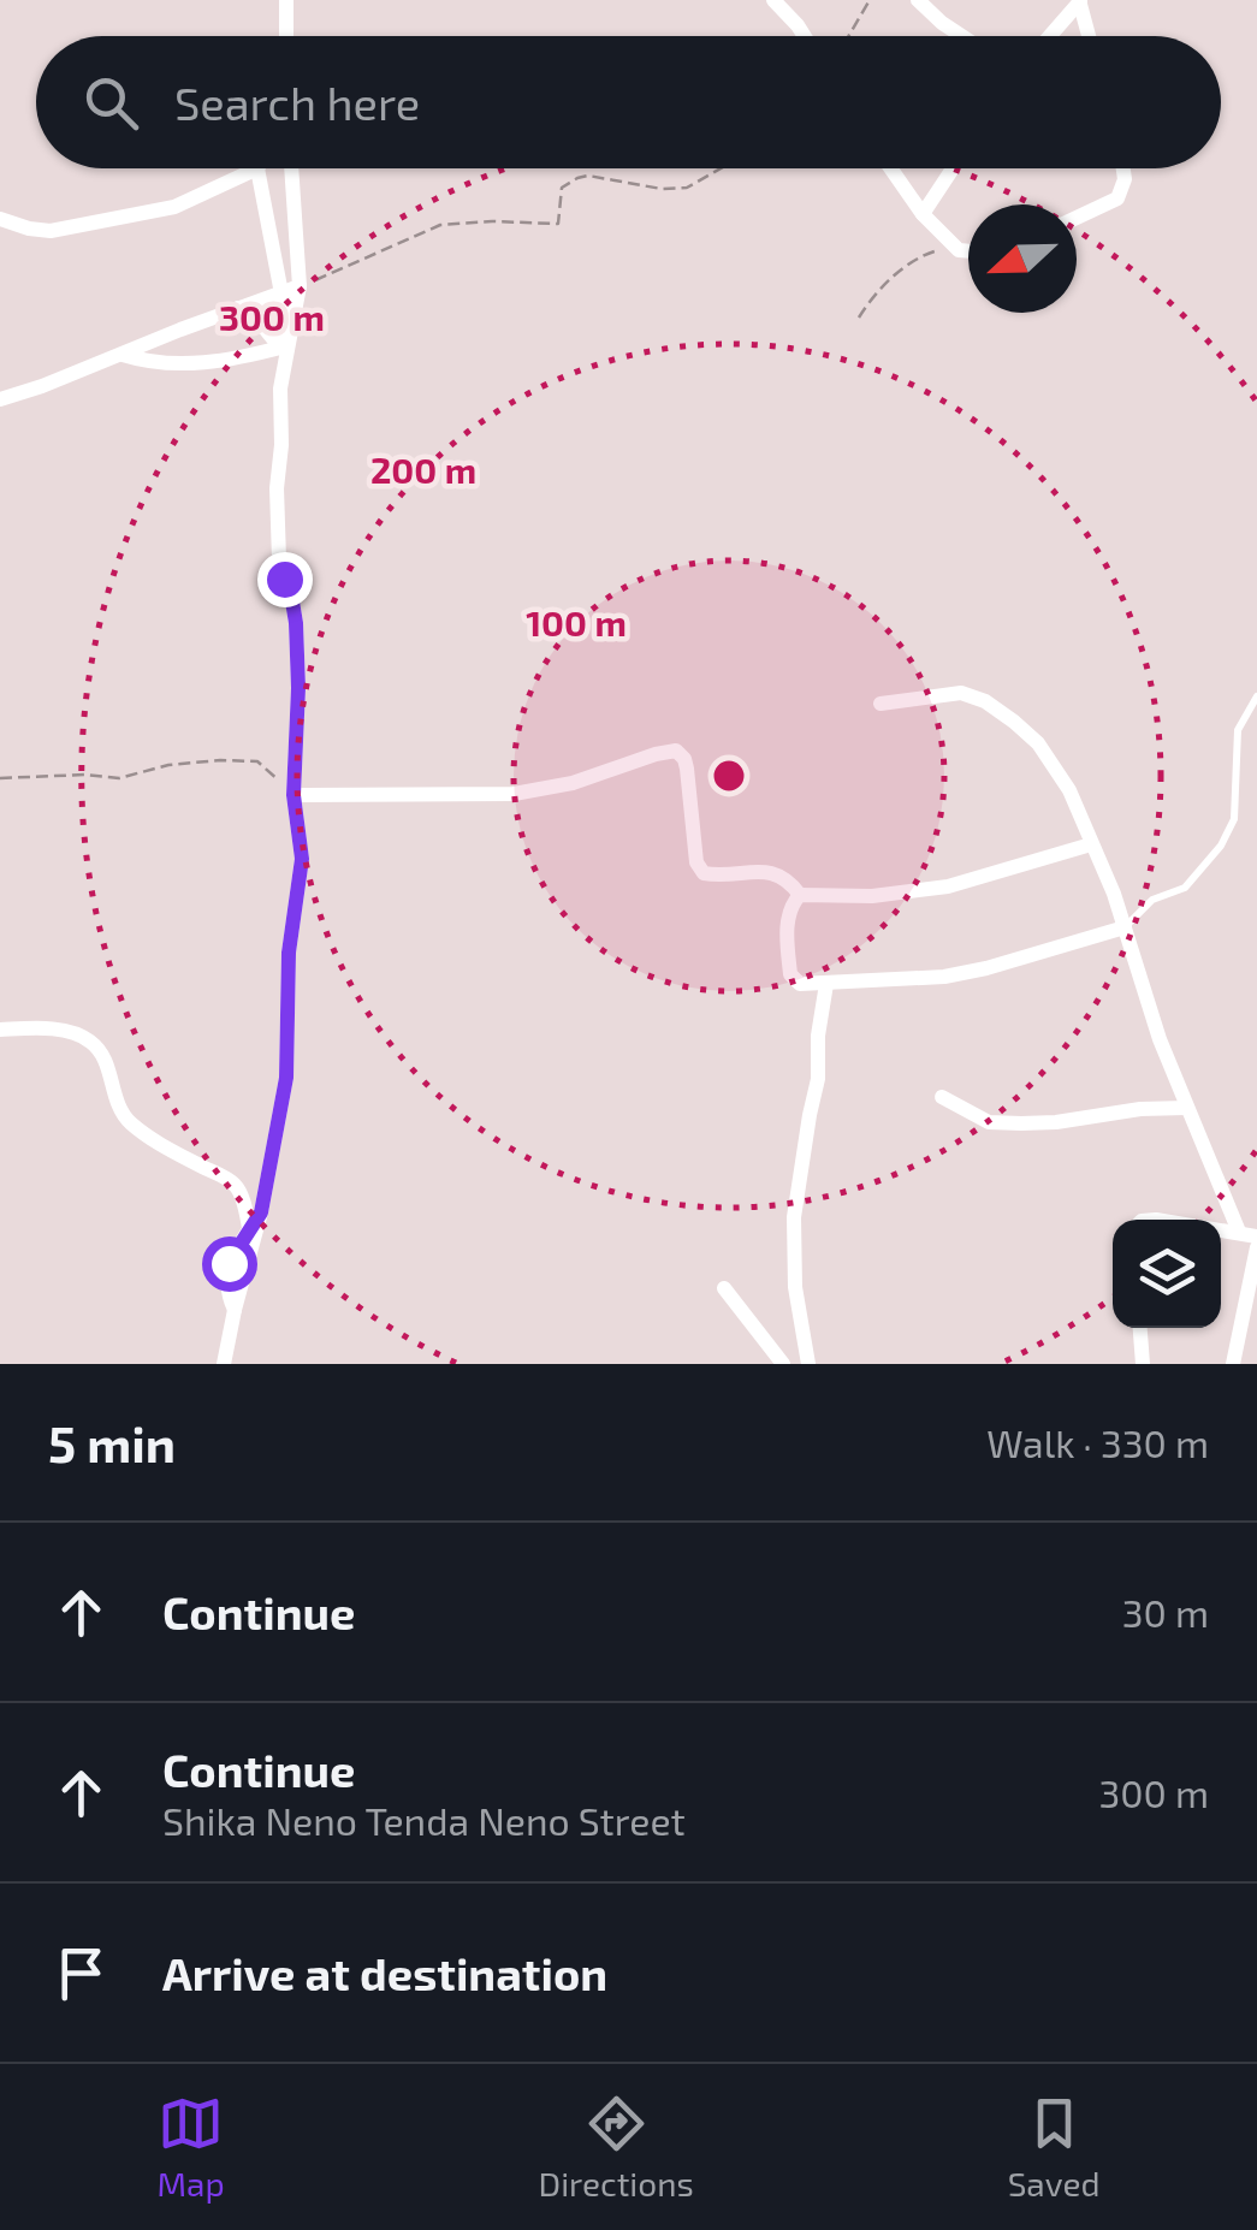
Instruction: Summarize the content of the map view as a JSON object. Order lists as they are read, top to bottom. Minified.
{"north":"left","page":{"search":"Search here","heading":["5 min","Walk · 330 m"],"list":[["Continue","30 m"],["Continue","Shika Neno Tenda Neno Street","300 m"],"Arrive at destination"],"nav":["Map","Directions","Saved"]},"rings":["300 m","200 m","100 m"]}
